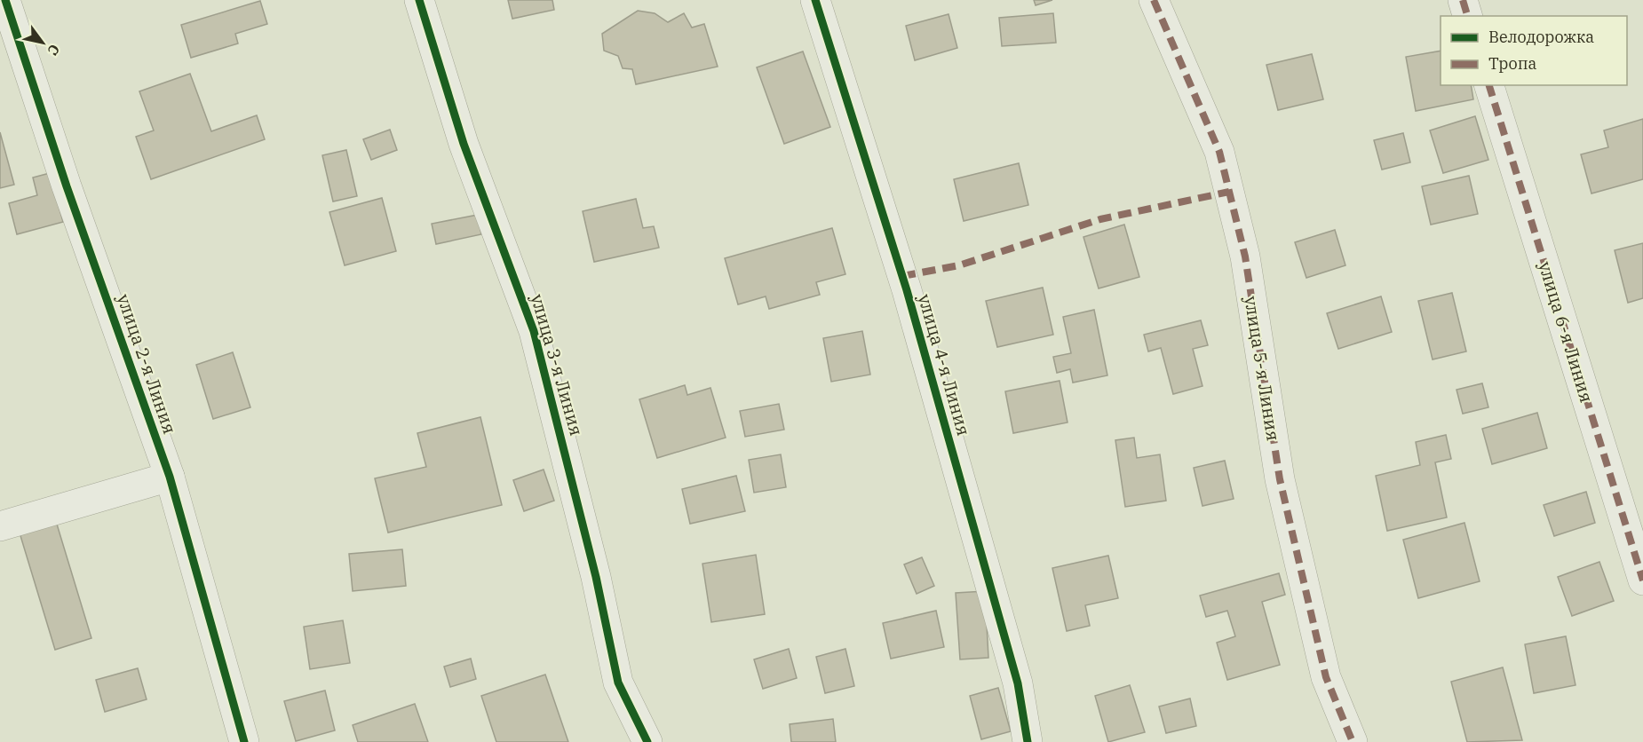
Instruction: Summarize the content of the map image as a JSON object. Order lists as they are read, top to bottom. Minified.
{"streets":{"street":["улица 6-я Линия","улица 2-я Линия","улица 3-я Линия","улица 4-я Линия","улица 5-я Линия"]},"legend":["Велодорожка","Тропа"],"north":"bottom right"}
